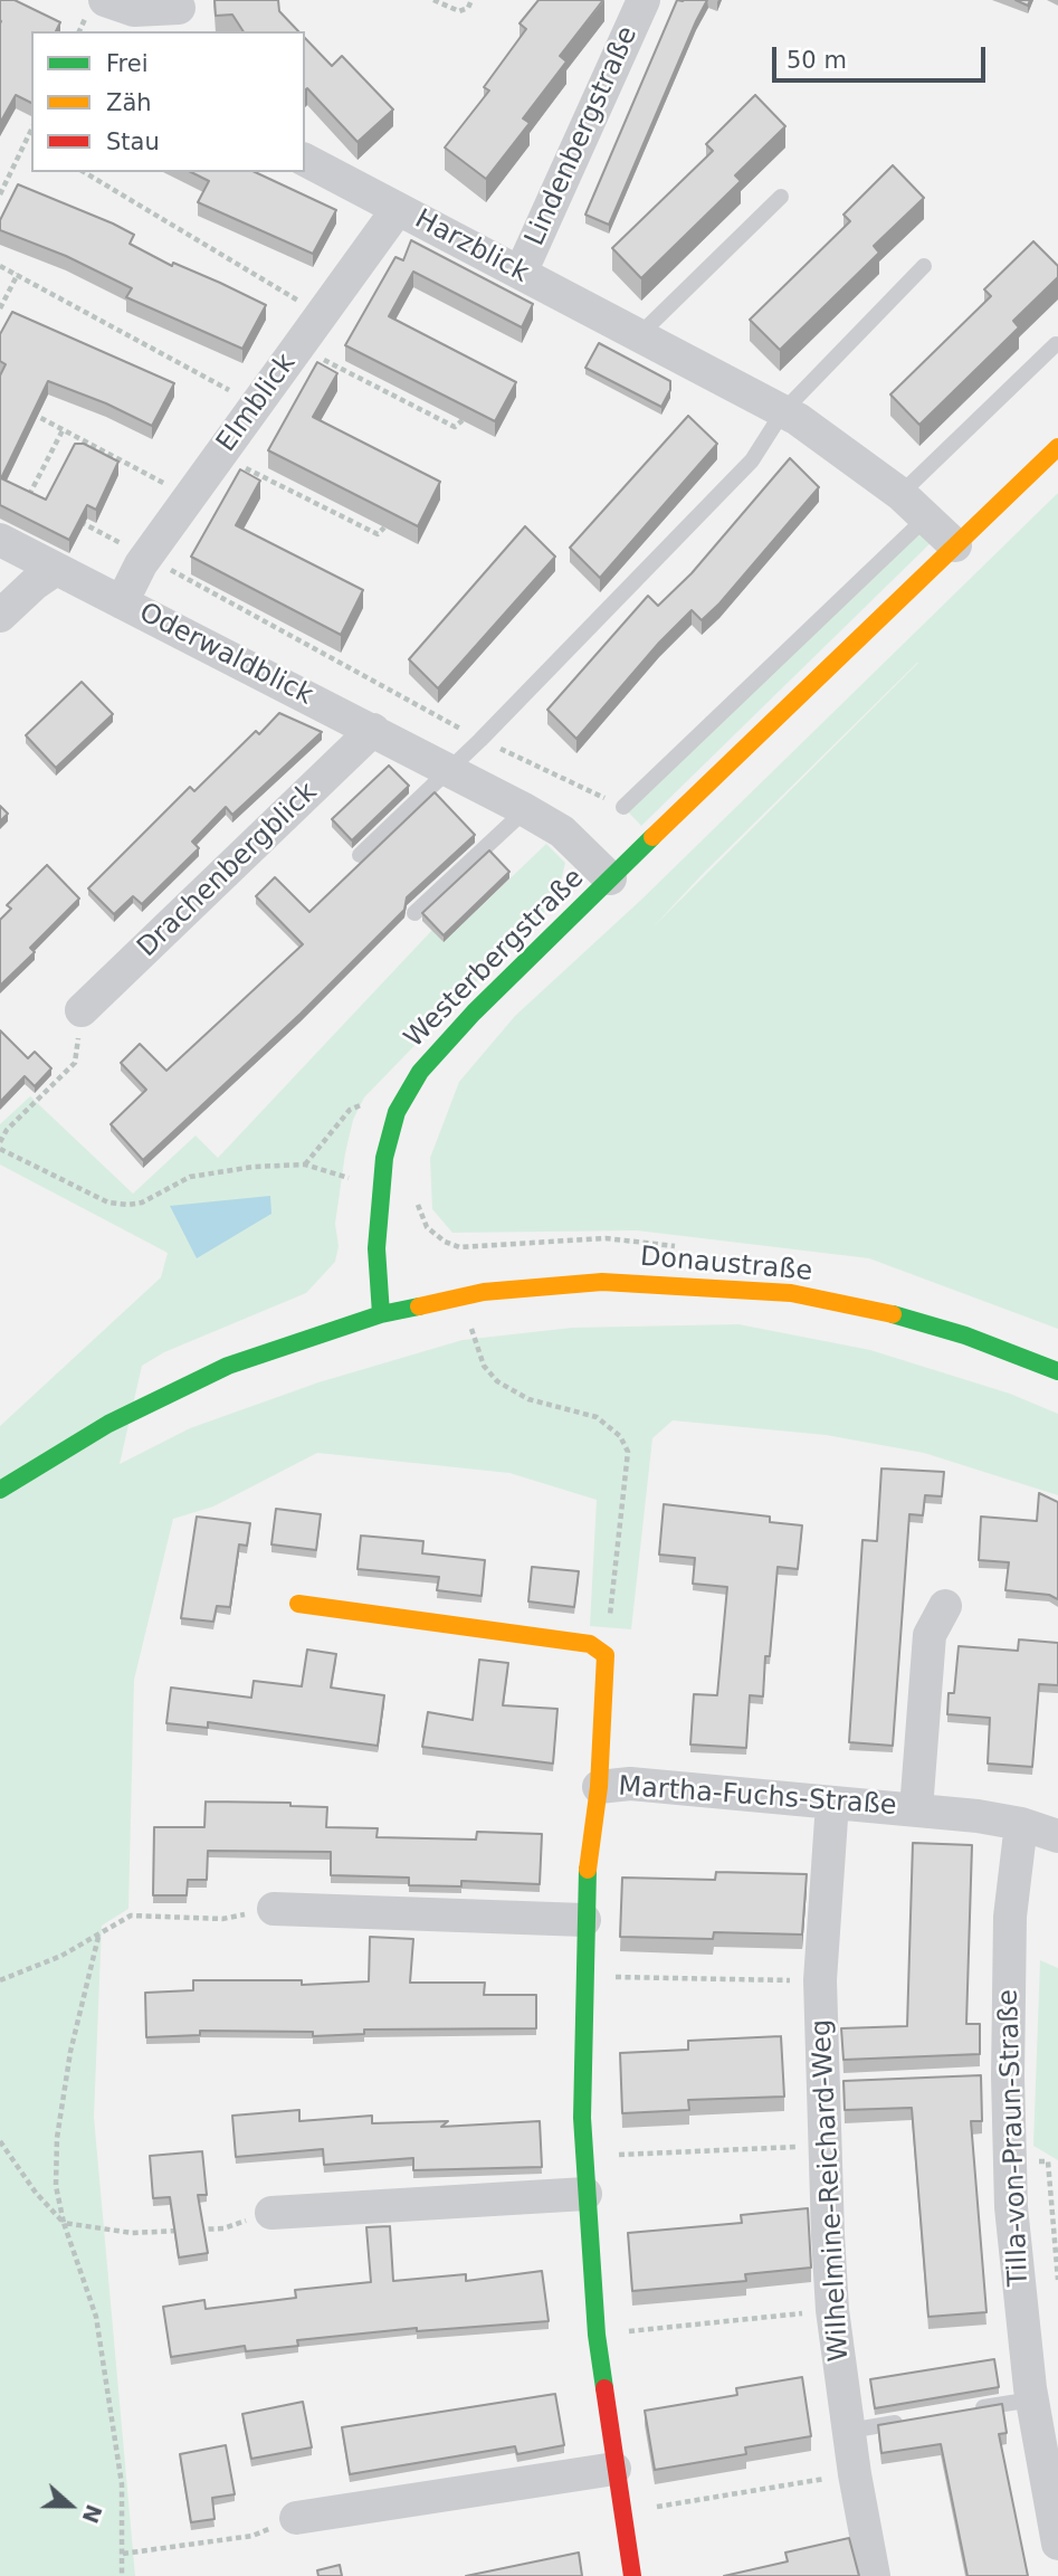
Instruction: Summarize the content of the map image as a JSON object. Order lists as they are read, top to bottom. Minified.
{"streets":{"street":["Lindenbergstraße","Harzblick","Elmblick","Oderwaldblick","Drachenbergblick","Westerbergstraße","Donaustraße","Martha-Fuchs-Straße","Tilla-von-Praun-Straße","Wilhelmine-Reichard-Weg"]},"crossings":[["Lindenbergstraße","Harzblick"],["Harzblick","Elmblick"],["Harzblick","Westerbergstraße"],["Elmblick","Oderwaldblick"],["Oderwaldblick","Drachenbergblick"],["Oderwaldblick","Westerbergstraße"],["Westerbergstraße","Donaustraße"],["Martha-Fuchs-Straße","Tilla-von-Praun-Straße"],["Martha-Fuchs-Straße","Wilhelmine-Reichard-Weg"]],"legend":["Frei","Zäh","Stau"],"scale_bar":"50 m","north":"right"}
